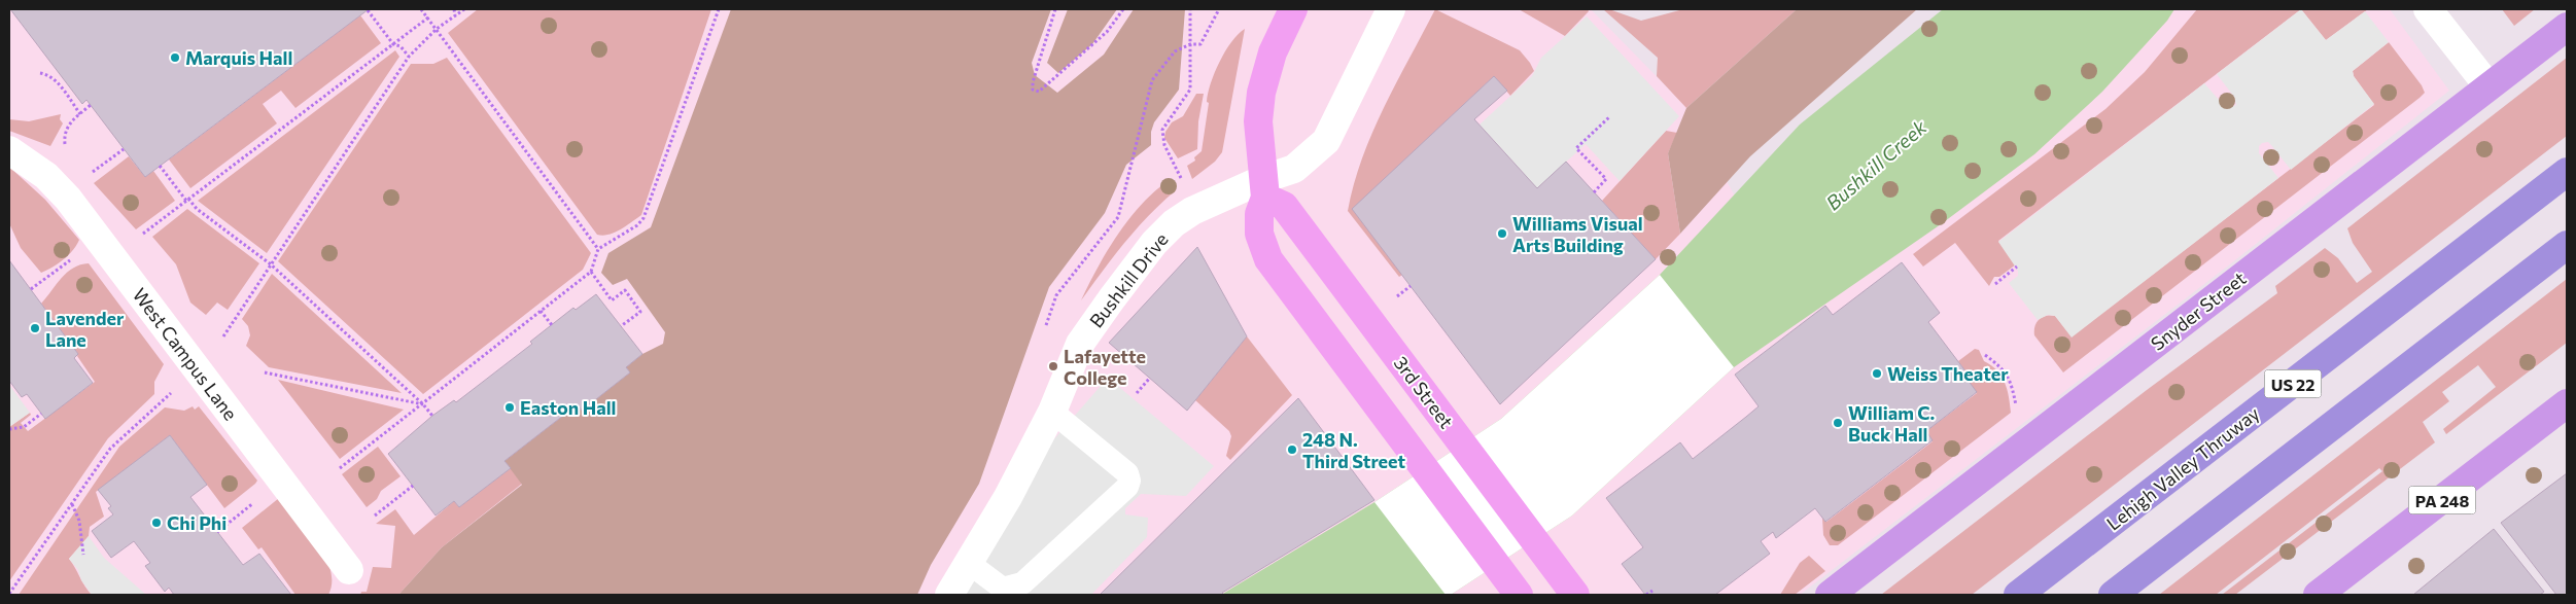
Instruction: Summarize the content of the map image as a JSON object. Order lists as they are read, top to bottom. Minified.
{"streets":{"highway":["Snyder Street","US 22","Lehigh Valley Thruway","PA 248"],"main road":["3rd Street"],"street":["Bushkill Drive","West Campus Lane"]},"crossings":[["Bushkill Drive","3rd Street"]],"water":["Bushkill Creek"],"places":["Marquis Hall","Williams Visual Arts Building","Lavender Lane","Lafayette College","Weiss Theater","Easton Hall","William C. Buck Hall","248 N. Third Street","Chi Phi"]}
